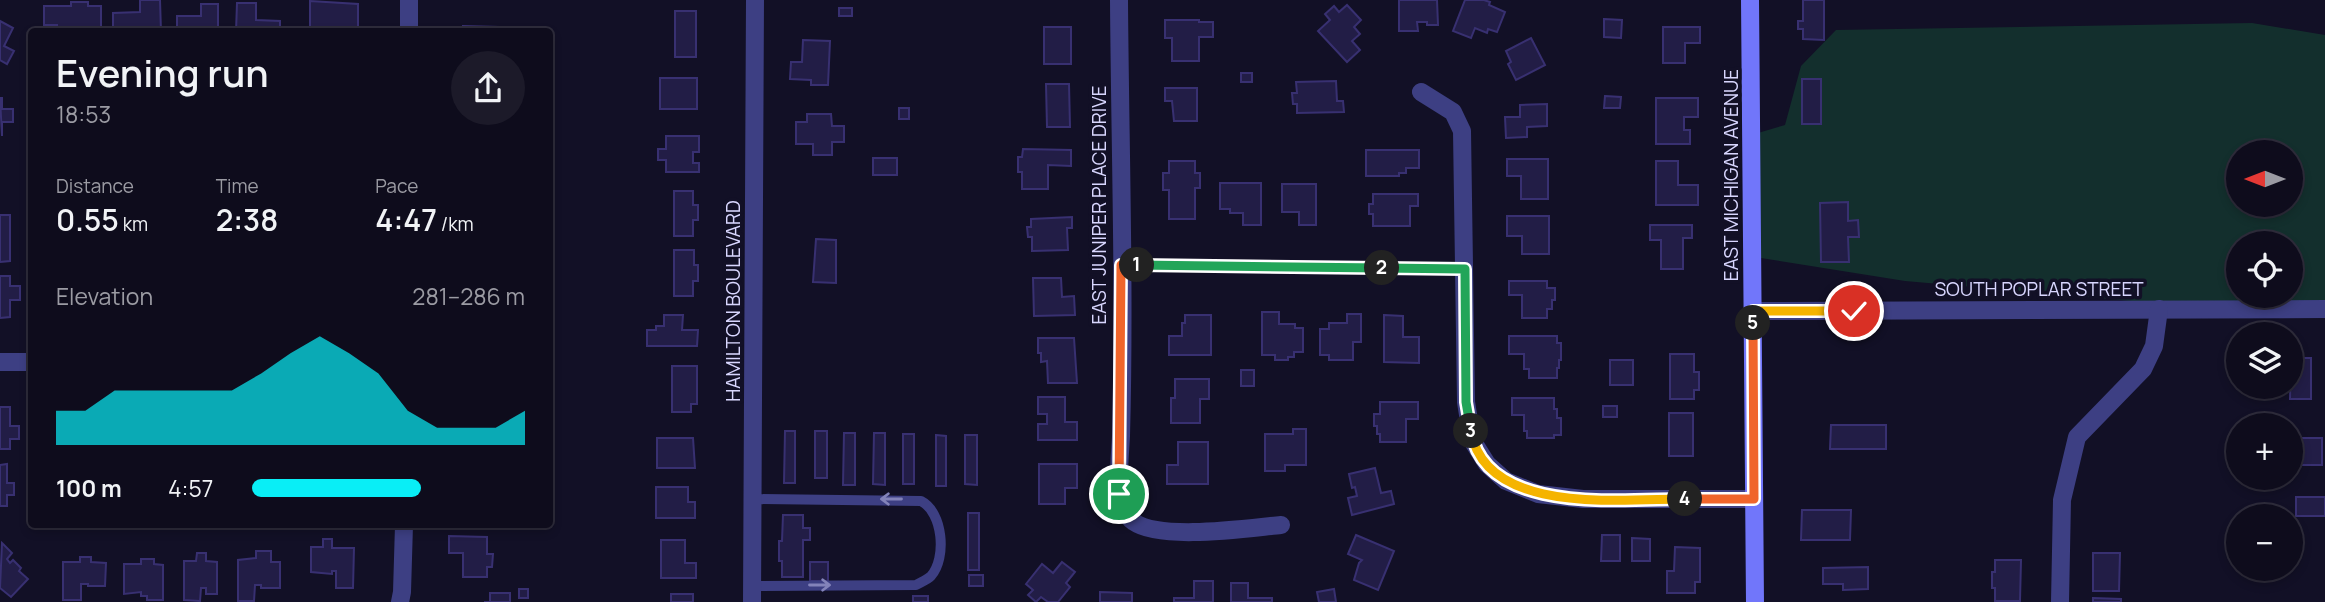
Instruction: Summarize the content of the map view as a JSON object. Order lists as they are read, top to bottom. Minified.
{"streets":{"street":["EAST MICHIGAN AVENUE","EAST JUNIPER PLACE DRIVE","SOUTH POPLAR STREET","HAMILTON BOULEVARD"]},"crossings":[["EAST MICHIGAN AVENUE","SOUTH POPLAR STREET"]],"north":"left","page":{"heading":["Evening run","18:53"],"map_buttons":["+","−"],"stats":[["Distance","0.55 km"],["Time","2:38"],["Pace","4:47 /km"]],"pins":["1","2","5","3","4"],"chart":["Elevation","281–286 m"],"list":[{"name":"100 m","note":"4:57"}]}}
